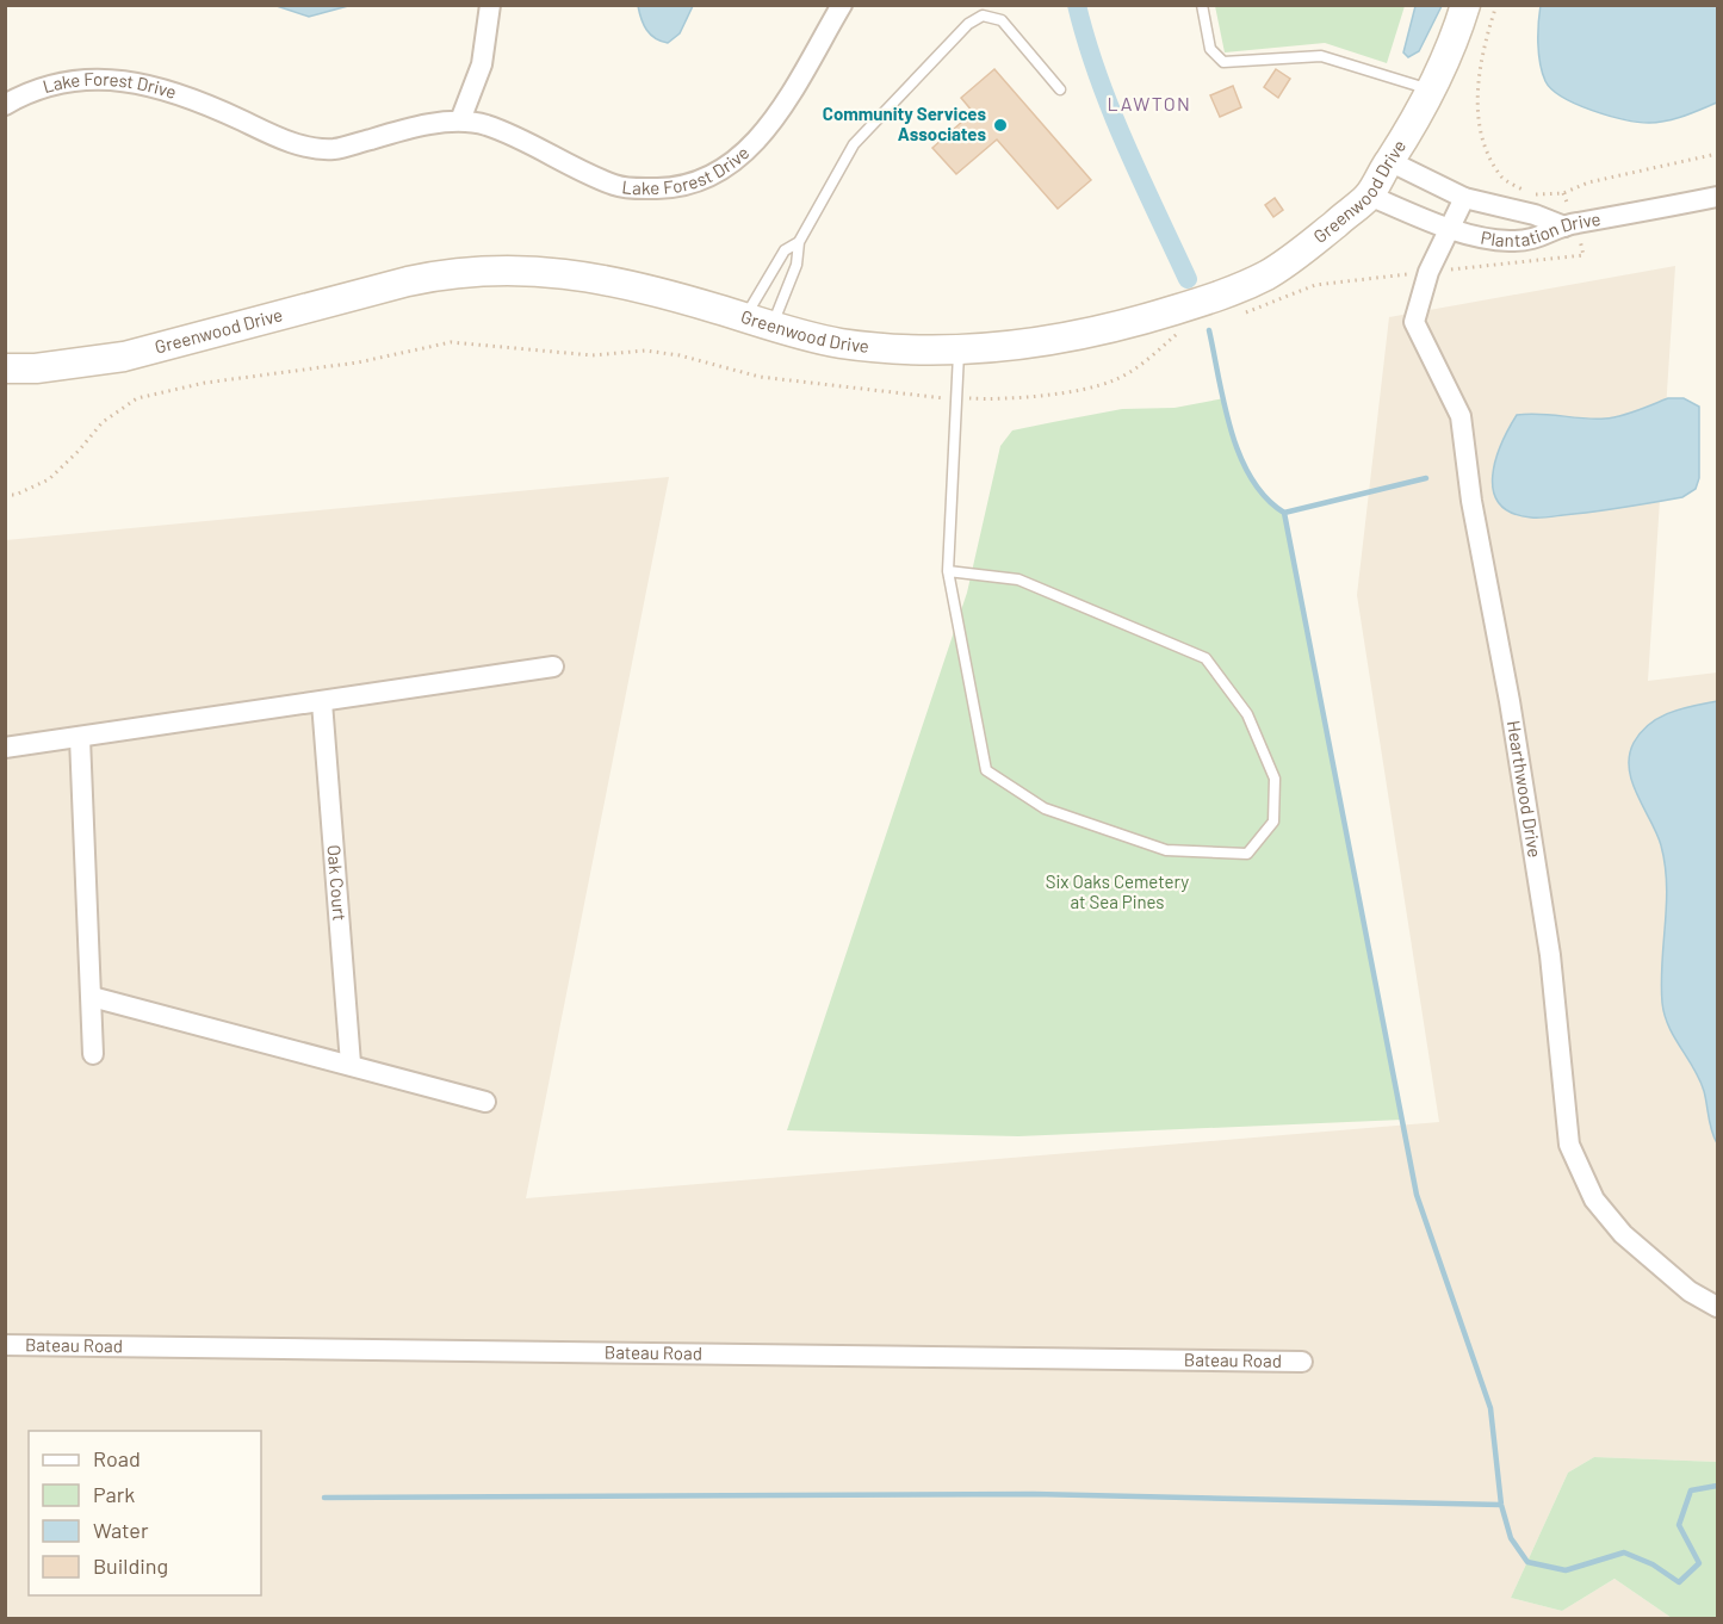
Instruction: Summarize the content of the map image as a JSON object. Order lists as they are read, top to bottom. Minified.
{"streets":{"street":["Lake Forest Drive","Greenwood Drive","Plantation Drive","Hearthwood Drive","Oak Court","Bateau Road"]},"crossings":[["Greenwood Drive","Plantation Drive"],["Plantation Drive","Hearthwood Drive"]],"districts":["LAWTON"],"parks":["Six Oaks Cemetery at Sea Pines"],"places":["Community Services Associates"],"legend":["Road","Park","Water","Building"]}
